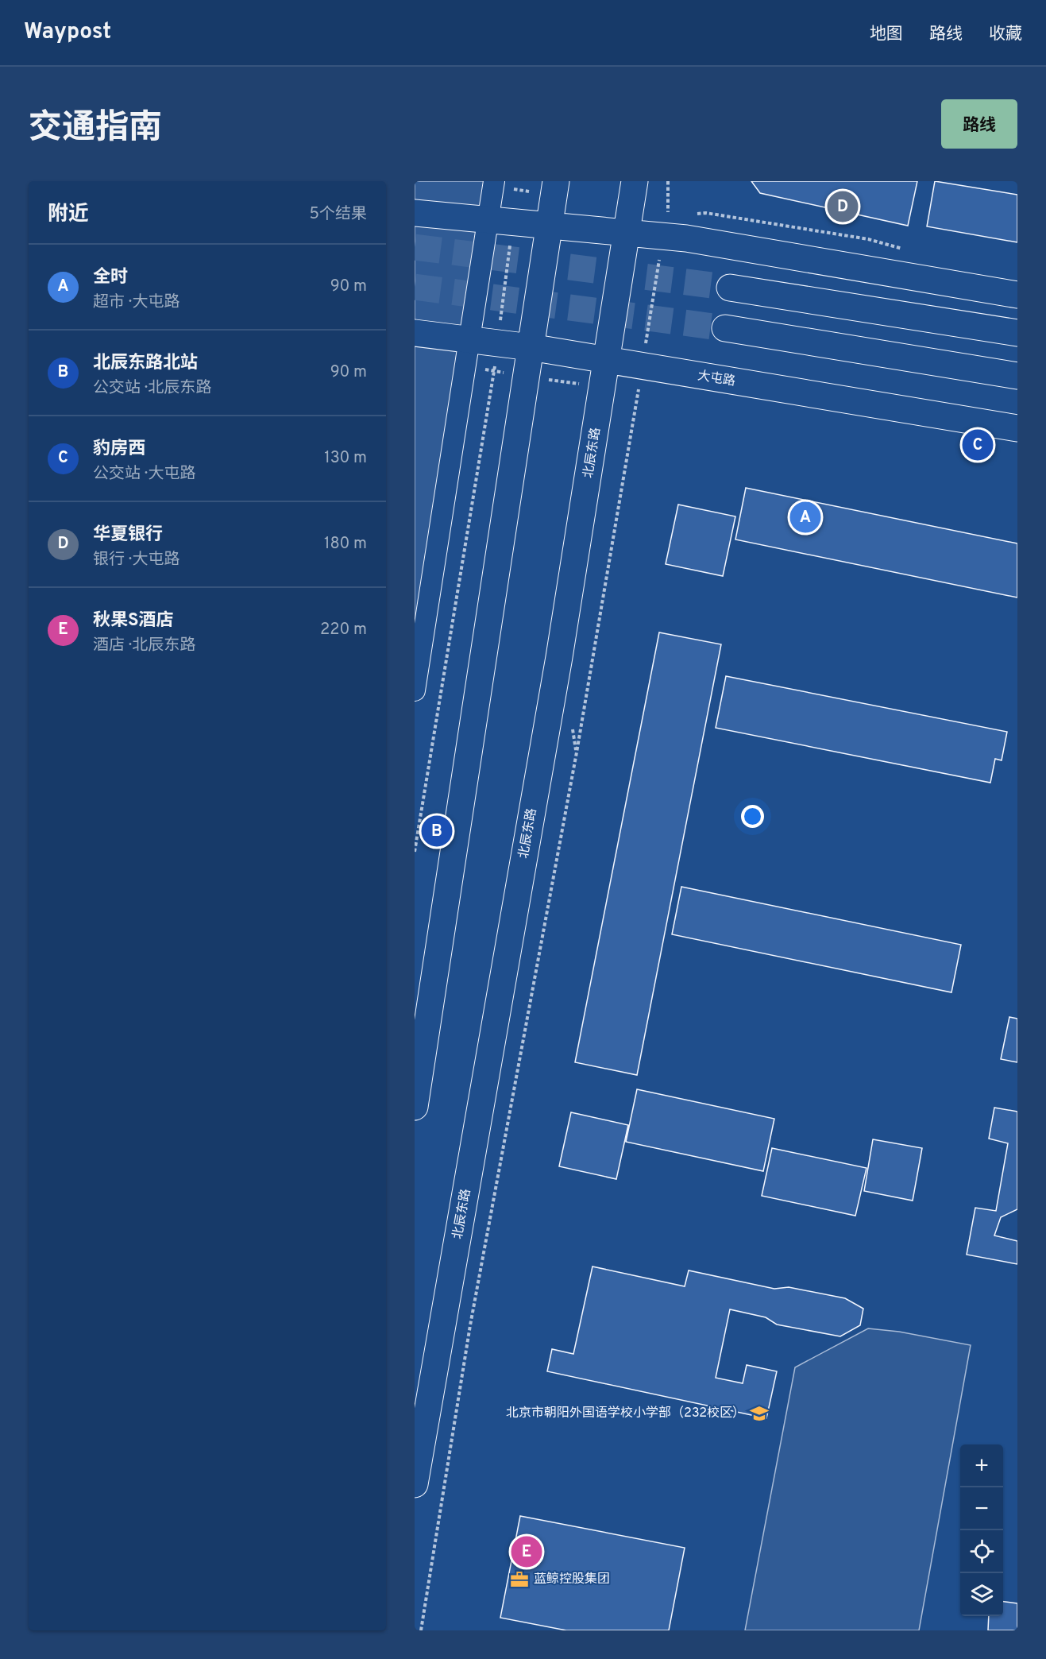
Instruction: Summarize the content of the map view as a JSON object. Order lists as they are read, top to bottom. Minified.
{"streets":{"main road":["大屯路","北辰东路"]},"crossings":[["大屯路","北辰东路"]],"places":{"school or university":["北京市朝阳外国语学校小学部（232校区）"],"office":["蓝鲸控股集团"]},"page":{"header":"Waypost","nav":["地图","路线","收藏"],"title":"交通指南","buttons":"路线","heading":["附近","5个结果"],"pins":["D","C","A","B","E"],"list":[{"mark":"A","name":"全时","note":"超市 · 大屯路","value":"90 m"},{"mark":"B","name":"北辰东路北站","note":"公交站 · 北辰东路","value":"90 m"},{"mark":"C","name":"豹房西","note":"公交站 · 大屯路","value":"130 m"},{"mark":"D","name":"华夏银行","note":"银行 · 大屯路","value":"180 m"},{"mark":"E","name":"秋果S酒店","note":"酒店 · 北辰东路","value":"220 m"}],"map_buttons":["+","−"]}}
